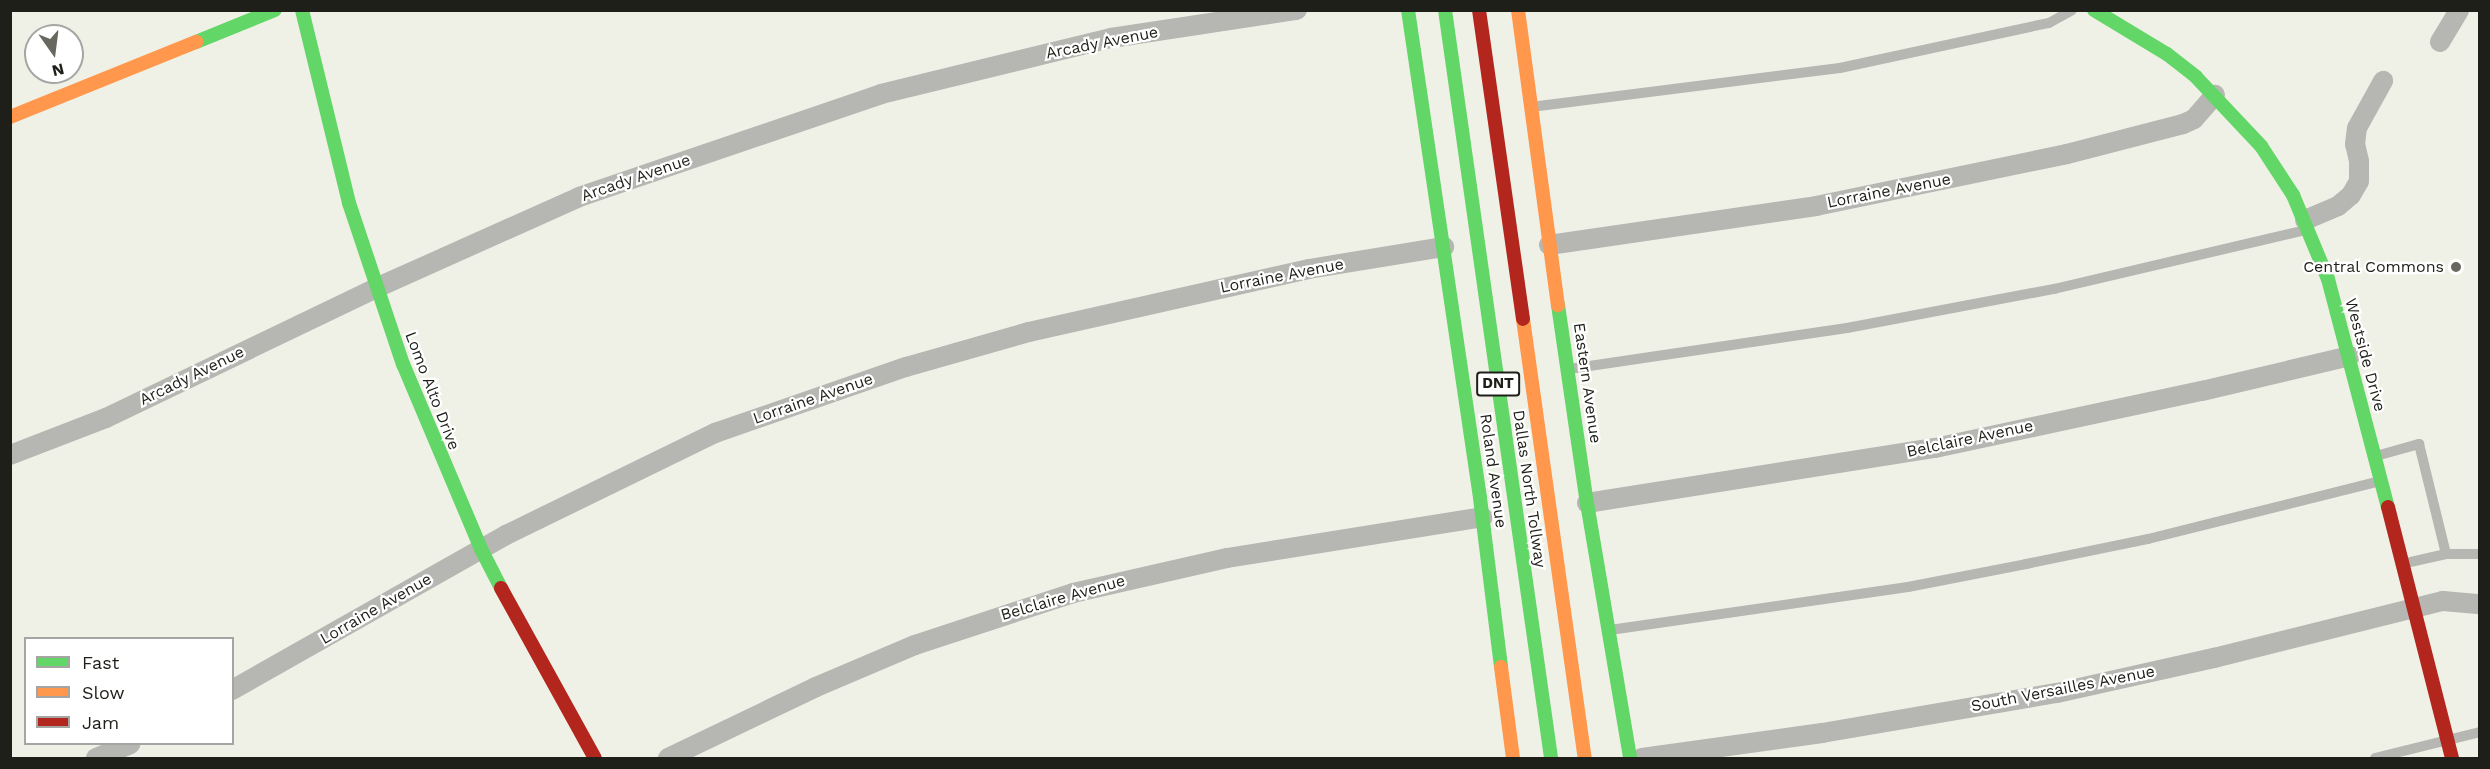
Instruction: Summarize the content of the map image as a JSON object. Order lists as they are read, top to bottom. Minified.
{"streets":{"main road":["Westside Drive","Eastern Avenue","DNT","Lomo Alto Drive","Roland Avenue","Dallas North Tollway"],"street":["Arcady Avenue","Lorraine Avenue","Belclaire Avenue","South Versailles Avenue"]},"crossings":[["Arcady Avenue","Lomo Alto Drive"],["Lorraine Avenue","Westside Drive"],["Lorraine Avenue","Eastern Avenue"],["Lorraine Avenue","Lomo Alto Drive"],["Lorraine Avenue","Roland Avenue"],["Westside Drive","Belclaire Avenue"],["Westside Drive","South Versailles Avenue"],["Eastern Avenue","Belclaire Avenue"],["Belclaire Avenue","Roland Avenue"]],"places":["Central Commons"],"legend":["Fast","Slow","Jam"],"north":"bottom"}
